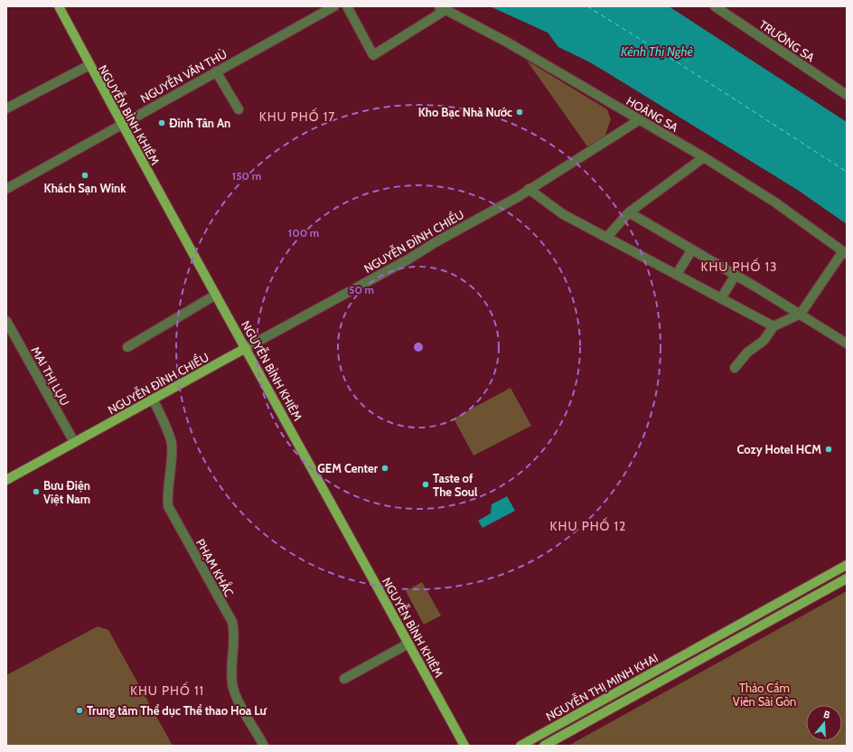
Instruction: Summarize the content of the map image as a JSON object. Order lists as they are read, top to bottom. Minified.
{"streets":{"main road":["NGUYỄN BỈNH KHIÊM","NGUYỄN ĐÌNH CHIỂU","NGUYỄN THỊ MINH KHAI"],"street":["TRƯỜNG SA","NGUYỄN VĂN THỦ","HOÀNG SA","MAI THỊ LỰU","PHẠM KHẮC"]},"crossings":[["NGUYỄN VĂN THỦ","NGUYỄN BỈNH KHIÊM"],["HOÀNG SA","NGUYỄN ĐÌNH CHIỂU"],["NGUYỄN BỈNH KHIÊM","NGUYỄN ĐÌNH CHIỂU"],["NGUYỄN ĐÌNH CHIỂU","MAI THỊ LỰU"],["NGUYỄN ĐÌNH CHIỂU","PHẠM KHẮC"]],"districts":["KHU PHỐ 17","KHU PHỐ 13","KHU PHỐ 12","KHU PHỐ 11"],"water":["Kênh Thị Nghè"],"parks":["Thảo Cầm Viên Sài Gòn"],"places":["Kho Bạc Nhà Nước","Đình Tân An","Khách Sạn Wink","Cozy Hotel HCM","GEM Center","Taste of The Soul","Bưu Điện Việt Nam","Trung tâm Thể dục Thể thao Hoa Lư"],"north":"top","rings":["150 m","100 m","50 m"]}
